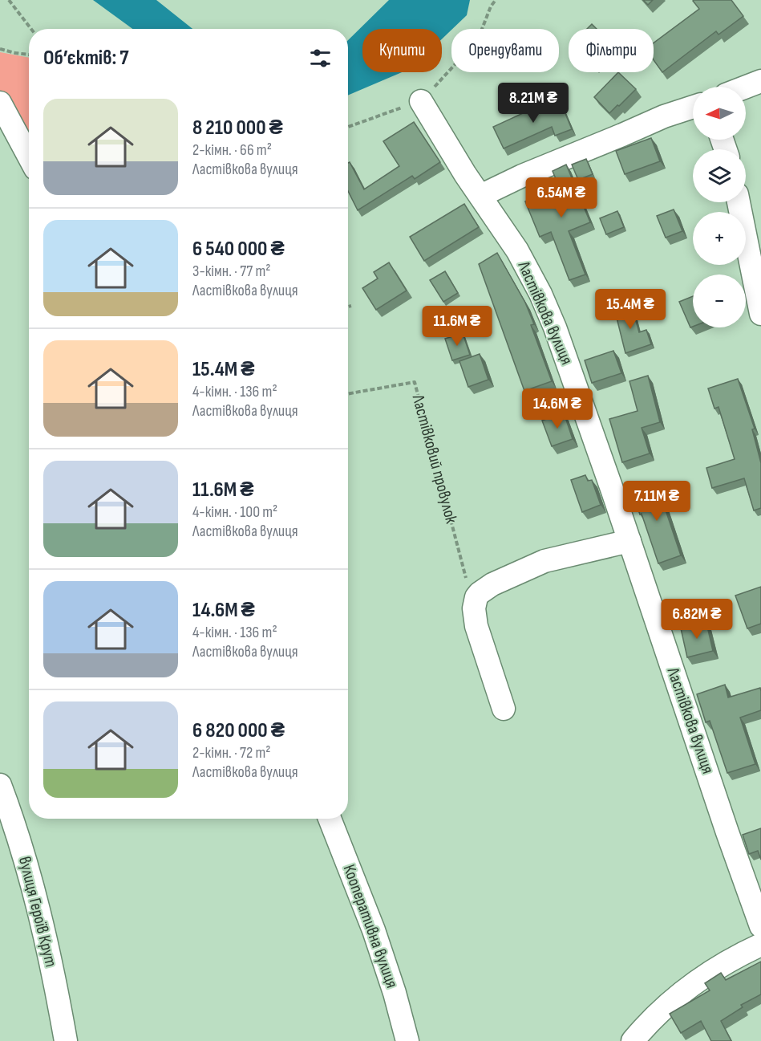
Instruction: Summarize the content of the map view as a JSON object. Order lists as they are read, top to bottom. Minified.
{"streets":{"street":["Ластівкова вулиця","вулиця Героїв Крут","Кооперативна вулиця"],"path":["Ластівковий провулок"]},"north":"left","page":{"chip":["Купити","Орендувати","Фільтри"],"heading":"Об’єктів: 7","price":["8.21M ₴","6.54M ₴","15.4M ₴","11.6M ₴","14.6M ₴","7.11M ₴","6.82M ₴"],"map_buttons":["+","−"],"list":[{"name":"8 210 000 ₴","note":"2-кімн. · 66 m² · Ластівкова вулиця"},{"name":"6 540 000 ₴","note":"3-кімн. · 77 m² · Ластівкова вулиця"},{"name":"15.4M ₴","note":"4-кімн. · 136 m² · Ластівкова вулиця"},{"name":"11.6M ₴","note":"4-кімн. · 100 m² · Ластівкова вулиця"},{"name":"14.6M ₴","note":"4-кімн. · 136 m² · Ластівкова вулиця"},{"name":"6 820 000 ₴","note":"2-кімн. · 72 m² · Ластівкова вулиця"}]}}
